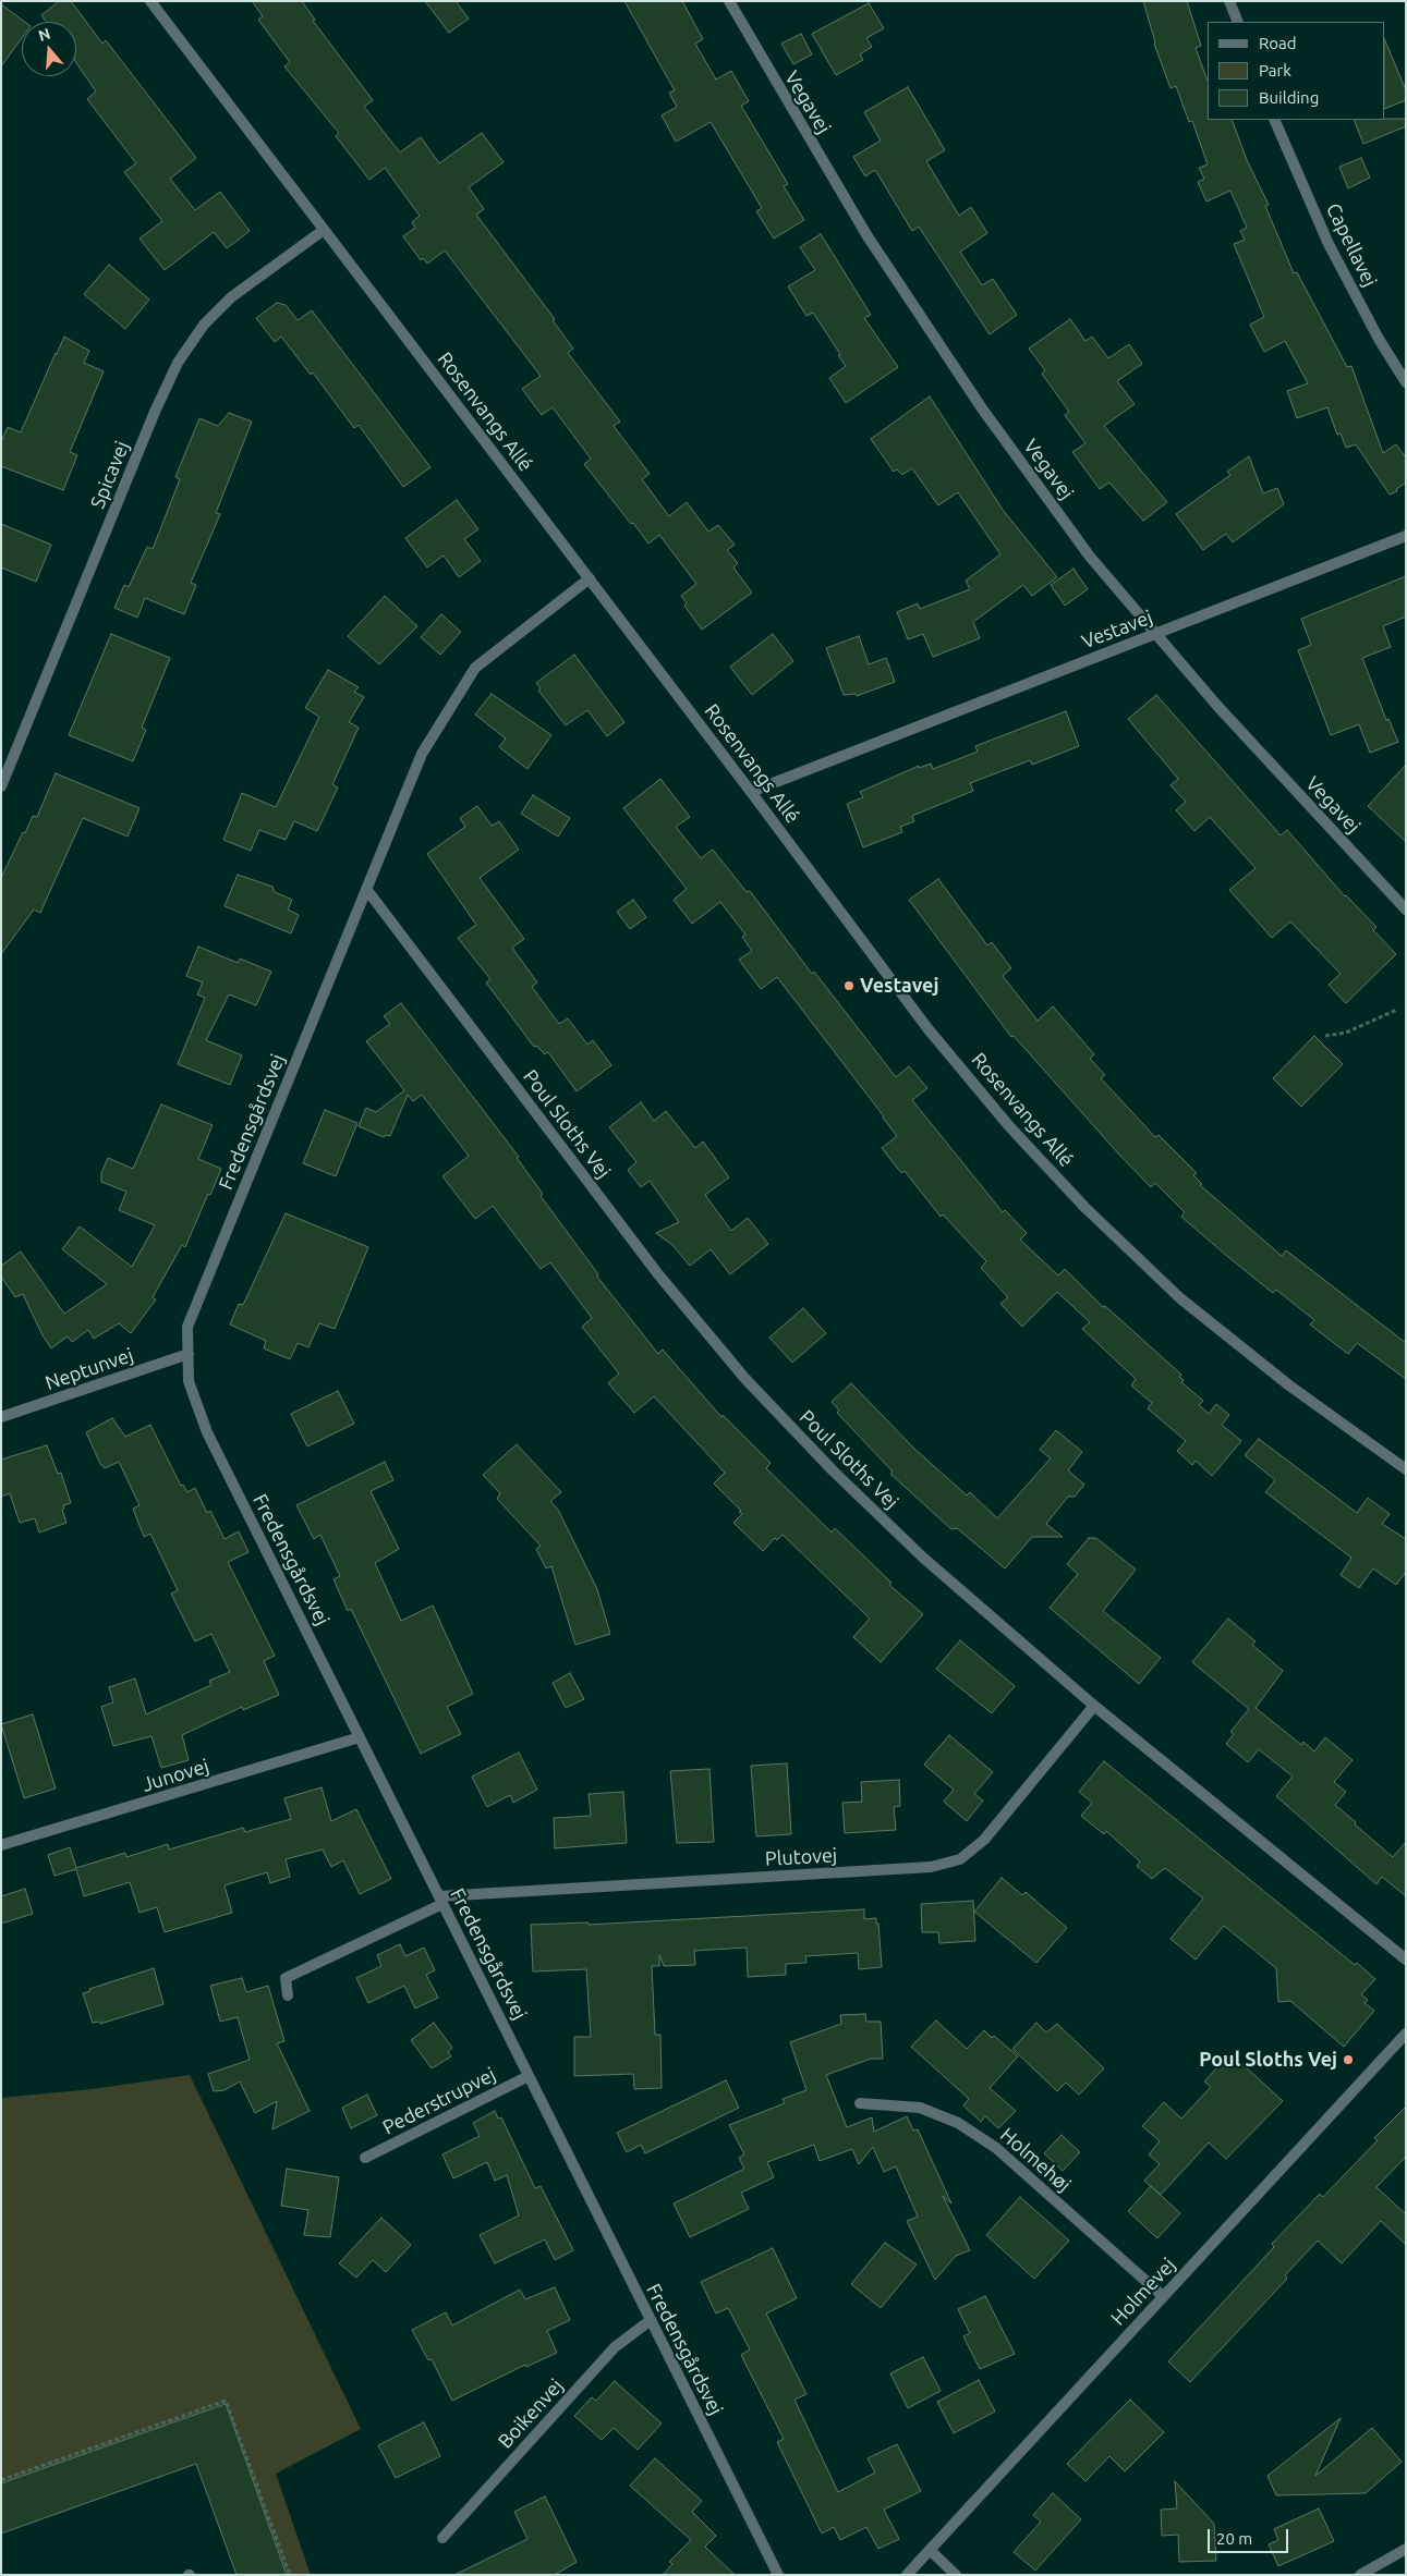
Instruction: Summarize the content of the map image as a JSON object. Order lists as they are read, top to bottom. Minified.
{"streets":{"street":["Vegavej","Capellavej","Rosenvangs Allé","Spicavej","Vestavej","Fredensgårdsvej","Poul Sloths Vej","Neptunvej","Junovej","Plutovej","Pederstrupvej","Holmehøj","Holmevej","Boikenvej"]},"crossings":[["Vegavej","Vestavej"],["Rosenvangs Allé","Spicavej"],["Rosenvangs Allé","Vestavej"],["Rosenvangs Allé","Fredensgårdsvej"],["Fredensgårdsvej","Poul Sloths Vej"],["Fredensgårdsvej","Neptunvej"],["Fredensgårdsvej","Junovej"],["Fredensgårdsvej","Plutovej"],["Fredensgårdsvej","Pederstrupvej"],["Fredensgårdsvej","Boikenvej"],["Poul Sloths Vej","Plutovej"],["Holmehøj","Holmevej"]],"places":["Vestavej","Poul Sloths Vej"],"legend":["Road","Park","Building"],"scale_bar":"20 m","north":"top"}
